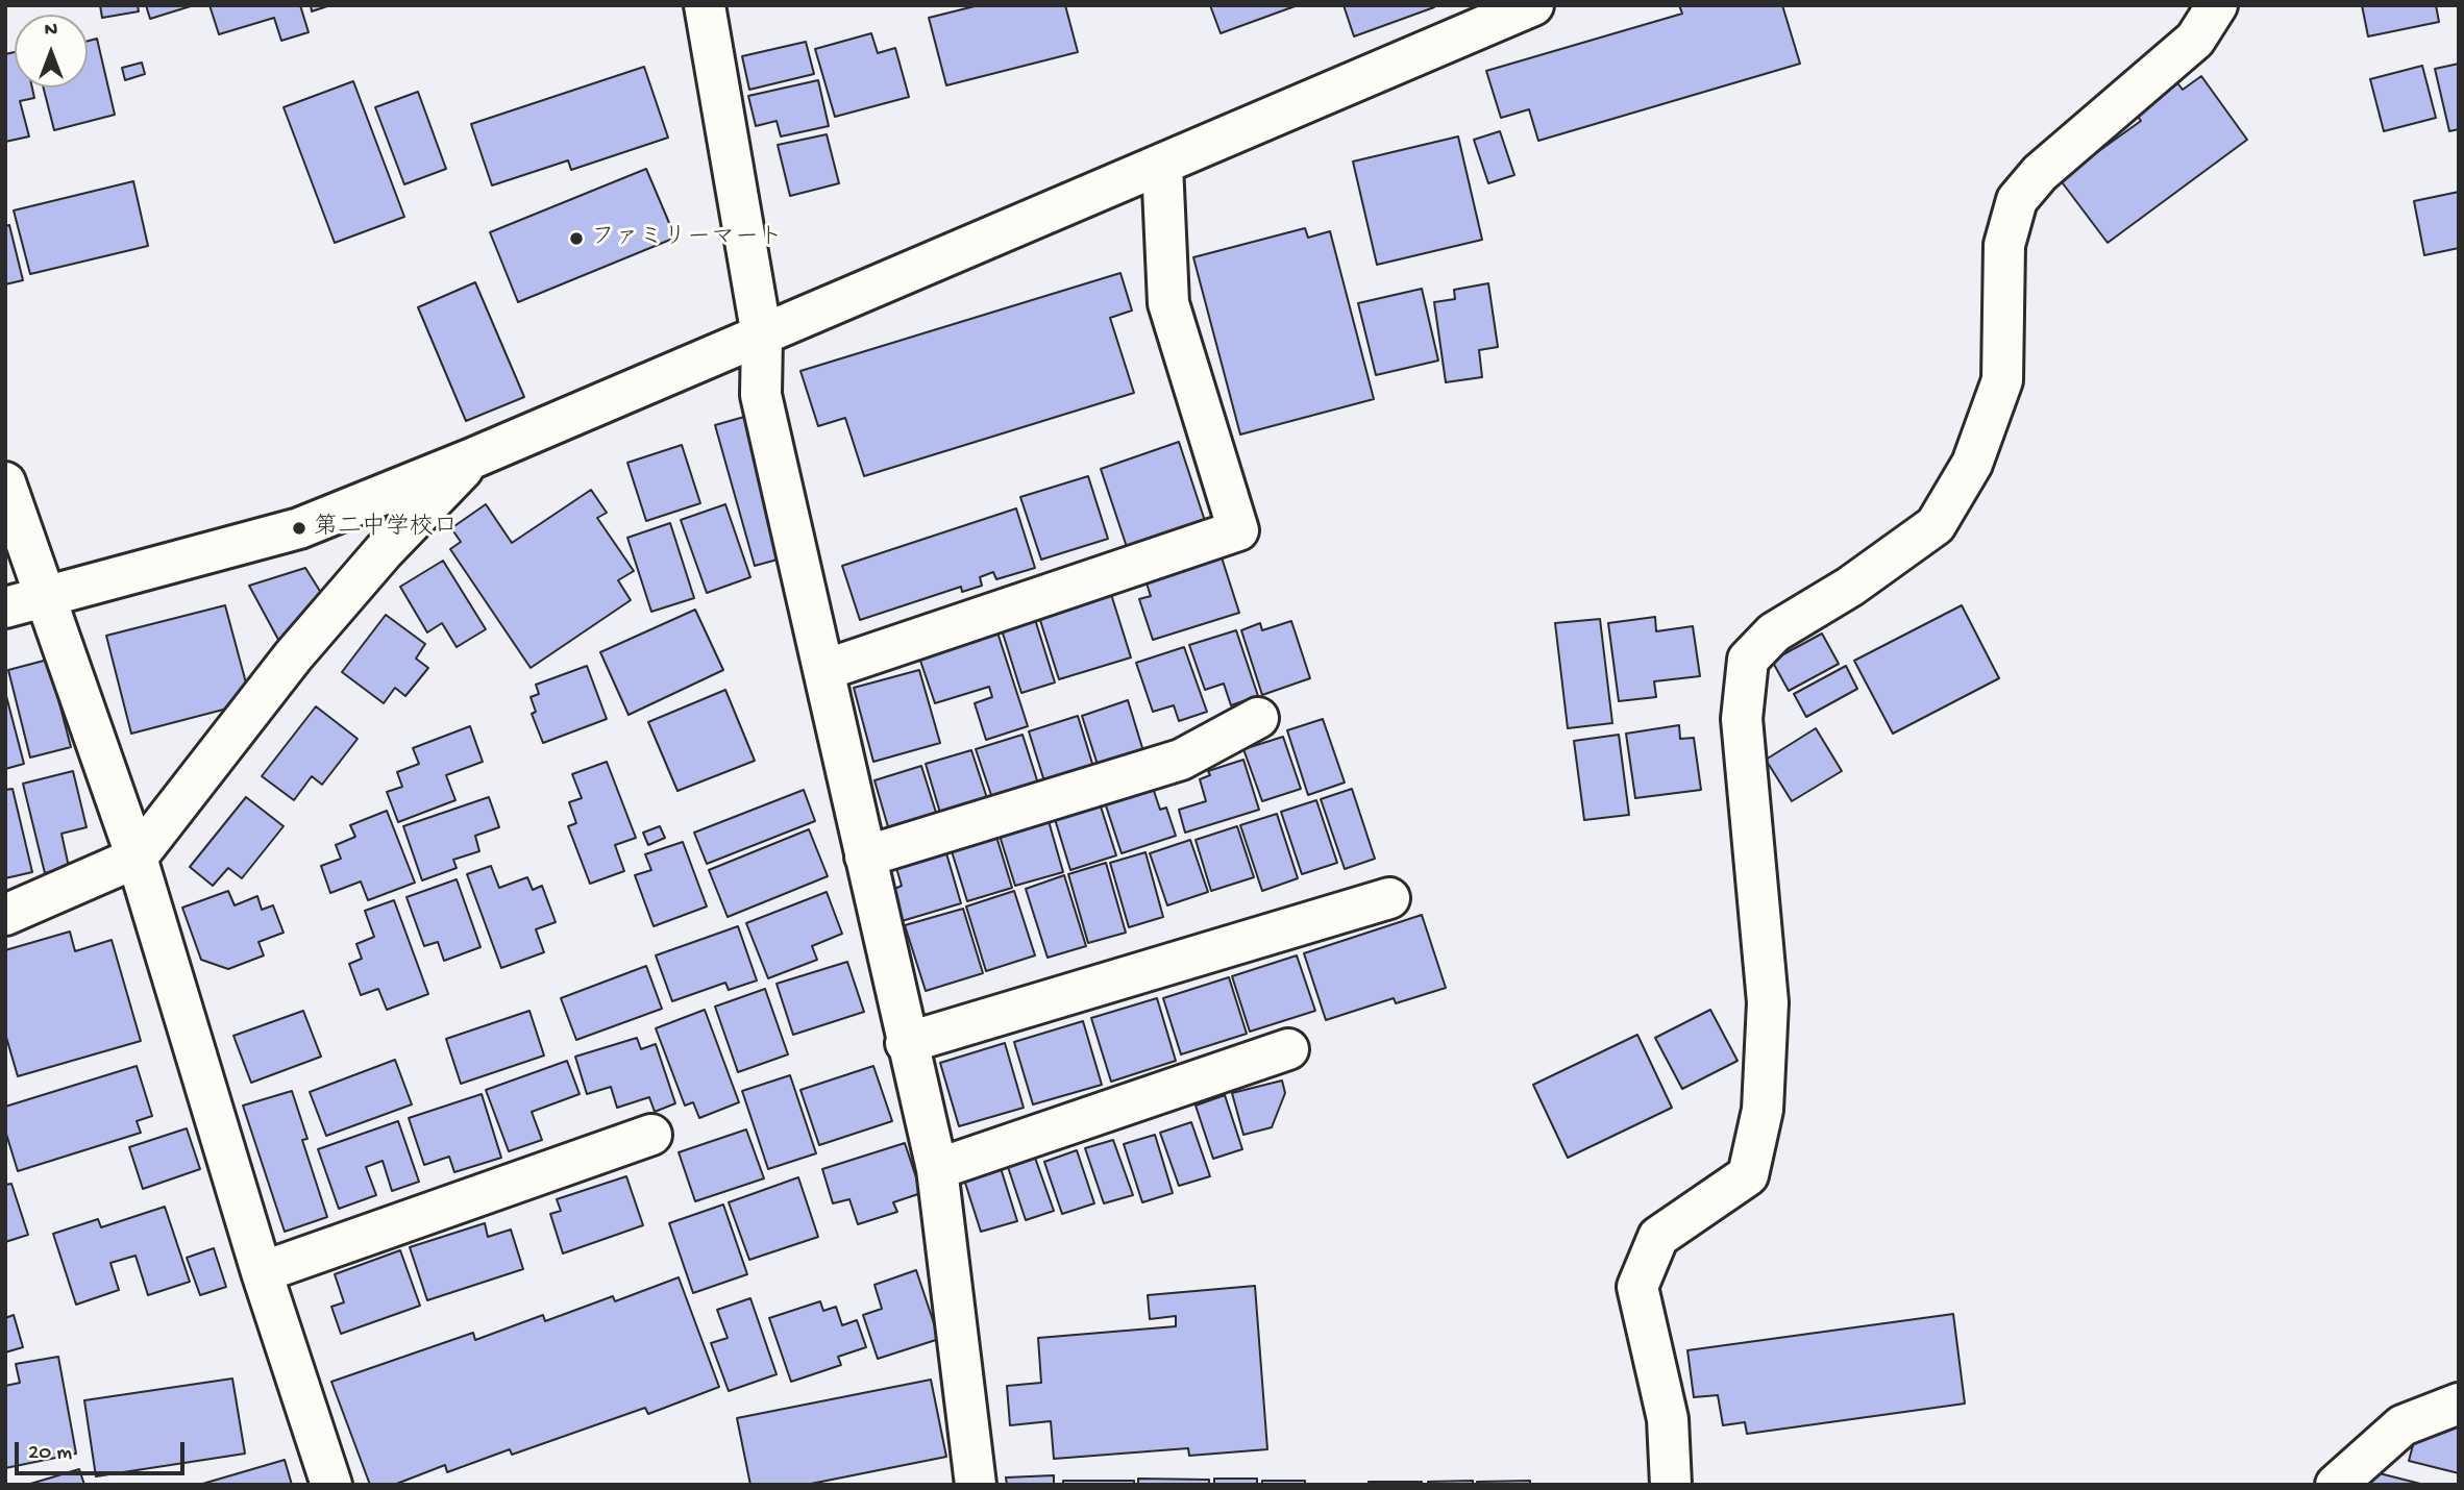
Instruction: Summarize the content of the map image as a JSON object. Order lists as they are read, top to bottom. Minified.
{"places":["ファミリーマート","第二中学校口"],"scale_bar":"20 m","north":"top"}
